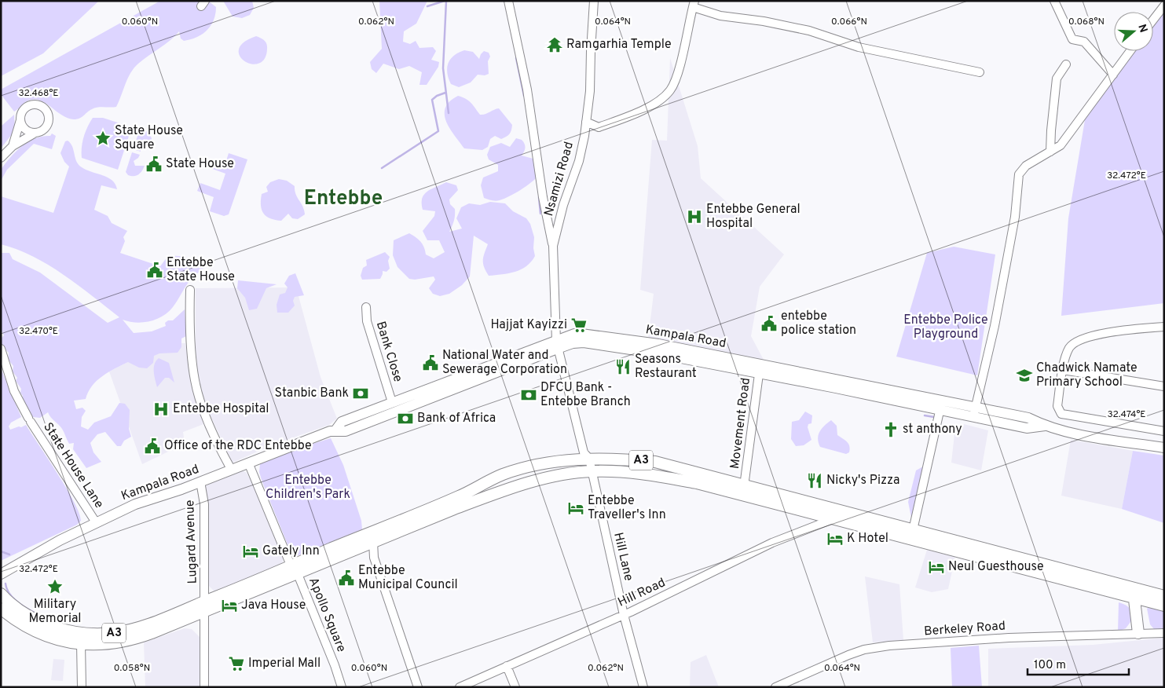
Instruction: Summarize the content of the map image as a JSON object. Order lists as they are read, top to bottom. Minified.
{"streets":{"highway":["A3"],"main road":["Kampala Road"],"street":["Nsamizi Road","Bank Close","Movement Road","State House Lane","Lugard Avenue","Hill Lane","Hill Road","Apollo Square","Berkeley Road"]},"crossings":[["Nsamizi Road","Kampala Road"],["Nsamizi Road","Hill Lane"],["Kampala Road","Bank Close"],["Kampala Road","Movement Road"],["Kampala Road","State House Lane"],["Kampala Road","Lugard Avenue"],["Kampala Road","Hill Lane"],["Kampala Road","Apollo Square"],["Movement Road","A3"],["A3","Lugard Avenue"],["A3","Hill Lane"],["A3","Hill Road"],["A3","Apollo Square"],["Hill Lane","Hill Road"]],"districts":["Entebbe"],"parks":["Entebbe Police Playground","Entebbe Children's Park"],"places":{"temple":["Ramgarhia Temple"],"place":["State House Square","Military Memorial"],"public building":["State House","Entebbe State House","entebbe police station","National Water and Sewerage Corporation","Office of the RDC Entebbe","Entebbe Municipal Council"],"hospital":["Entebbe General Hospital","Entebbe Hospital"],"supermarket":["Hajjat Kayizzi","Imperial Mall"],"restaurant":["Seasons Restaurant","Nicky's Pizza"],"school or university":["Chadwick Namate Primary School"],"bank":["Stanbic Bank","DFCU Bank - Entebbe Branch","Bank of Africa"],"church":["st anthony"],"hotel":["Entebbe Traveller's Inn","K Hotel","Gately Inn","Neul Guesthouse","Java House"]},"scale_bar":"100 m","north":"right","coordinates":["0.060°N","0.062°N","0.064°N","0.066°N","0.068°N","32.468°E","32.472°E","32.470°E","32.474°E","0.058°N"]}
